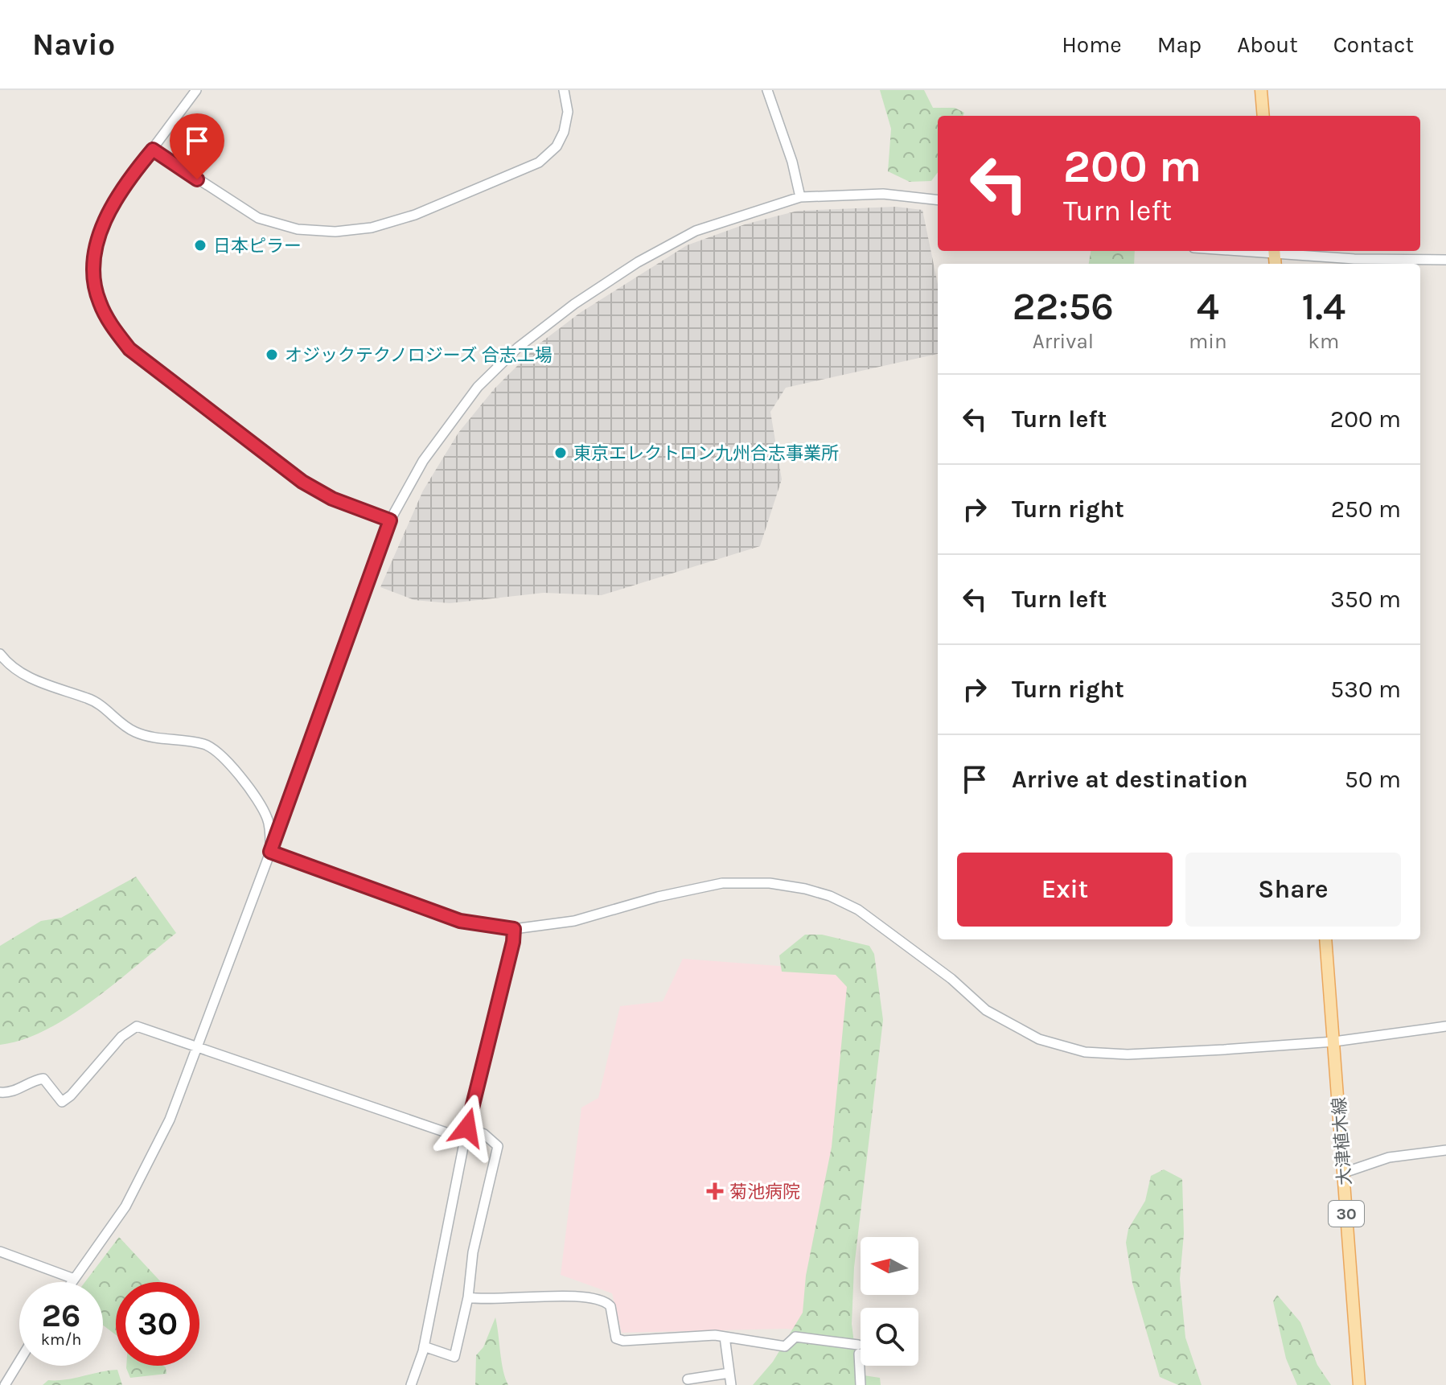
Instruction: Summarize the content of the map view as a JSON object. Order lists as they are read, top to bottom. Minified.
{"streets":{"main road":["大津植木線","30"]},"places":{"other":["日本ピラー","オジックテクノロジーズ 合志工場","東京エレクトロン九州合志事業所"],"health":["菊池病院"]},"north":"left","page":{"header":"Navio","nav":["Home","Map","About","Contact"],"turn":["200 m","Turn left"],"eta":["22:56","Arrival","4","min","1.4","km"],"list":[{"name":"Turn left","value":"200 m"},{"name":"Turn right","value":"250 m"},{"name":"Turn left","value":"350 m"},{"name":"Turn right","value":"530 m"},{"name":"Arrive at destination","value":"50 m"}],"buttons":["Exit","Share"],"speed":"26 km/h","limit":"30"}}
